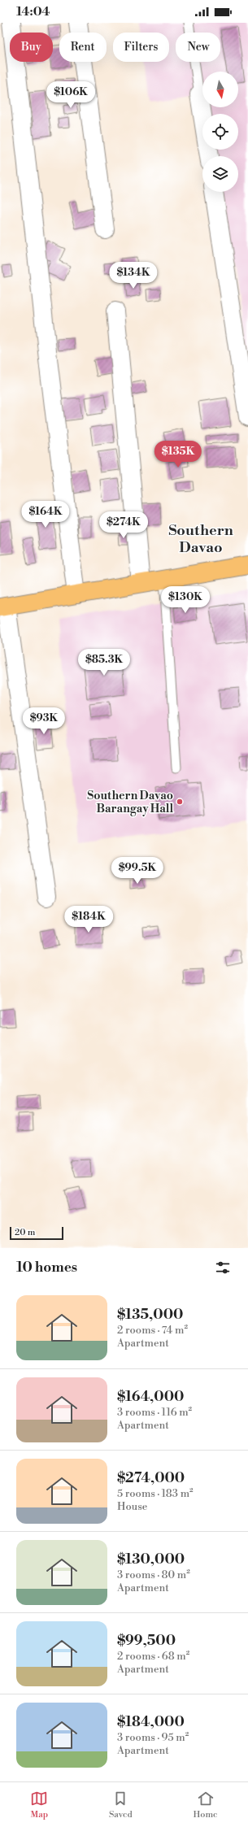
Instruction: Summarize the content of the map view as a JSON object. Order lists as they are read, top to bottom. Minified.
{"districts":["Southern Davao"],"places":["Southern Davao Barangay Hall"],"scale_bar":"20 m","north":"bottom","page":{"status":"14:04","chip":["Buy","Rent","Filters","New"],"price":["$106K","$134K","$135K","$164K","$274K","$130K","$85.3K","$93K","$99.5K","$184K"],"scale":"20 m","heading":"10 homes","list":[{"name":"$135,000","note":"2 rooms · 74 m² · Apartment"},{"name":"$164,000","note":"3 rooms · 116 m² · Apartment"},{"name":"$274,000","note":"5 rooms · 183 m² · House"},{"name":"$130,000","note":"3 rooms · 80 m² · Apartment"},{"name":"$99,500","note":"2 rooms · 68 m² · Apartment"},{"name":"$184,000","note":"3 rooms · 95 m² · Apartment"}],"tabs":["Map","Saved","Home"]}}
